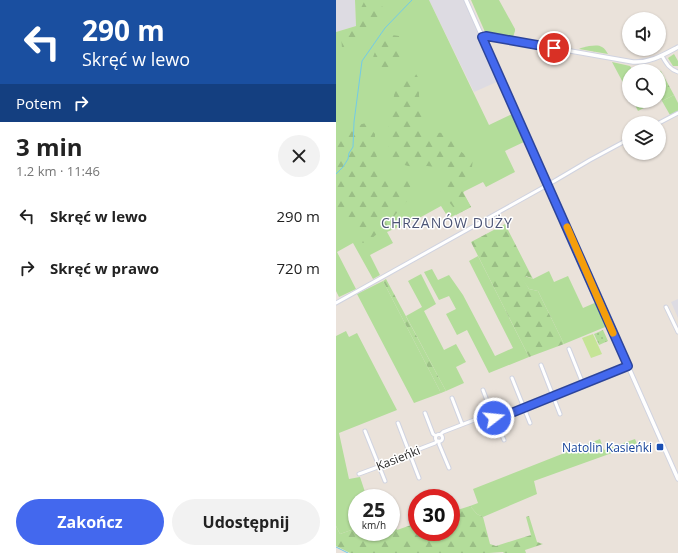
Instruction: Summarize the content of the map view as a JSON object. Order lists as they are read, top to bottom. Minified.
{"streets":{"street":["Kasieńki"]},"districts":["CHRZANÓW DUŻY"],"places":{"transit":["Natolin Kasieńki"]},"page":{"turn":["290 m","Skręć w lewo"],"then":"Potem","heading":["3 min","1.2 km · 11:46"],"list":[{"name":"Skręć w lewo","value":"290 m"},{"name":"Skręć w prawo","value":"720 m"}],"speed":"25 km/h","limit":"30","buttons":["Zakończ","Udostępnij"]}}
